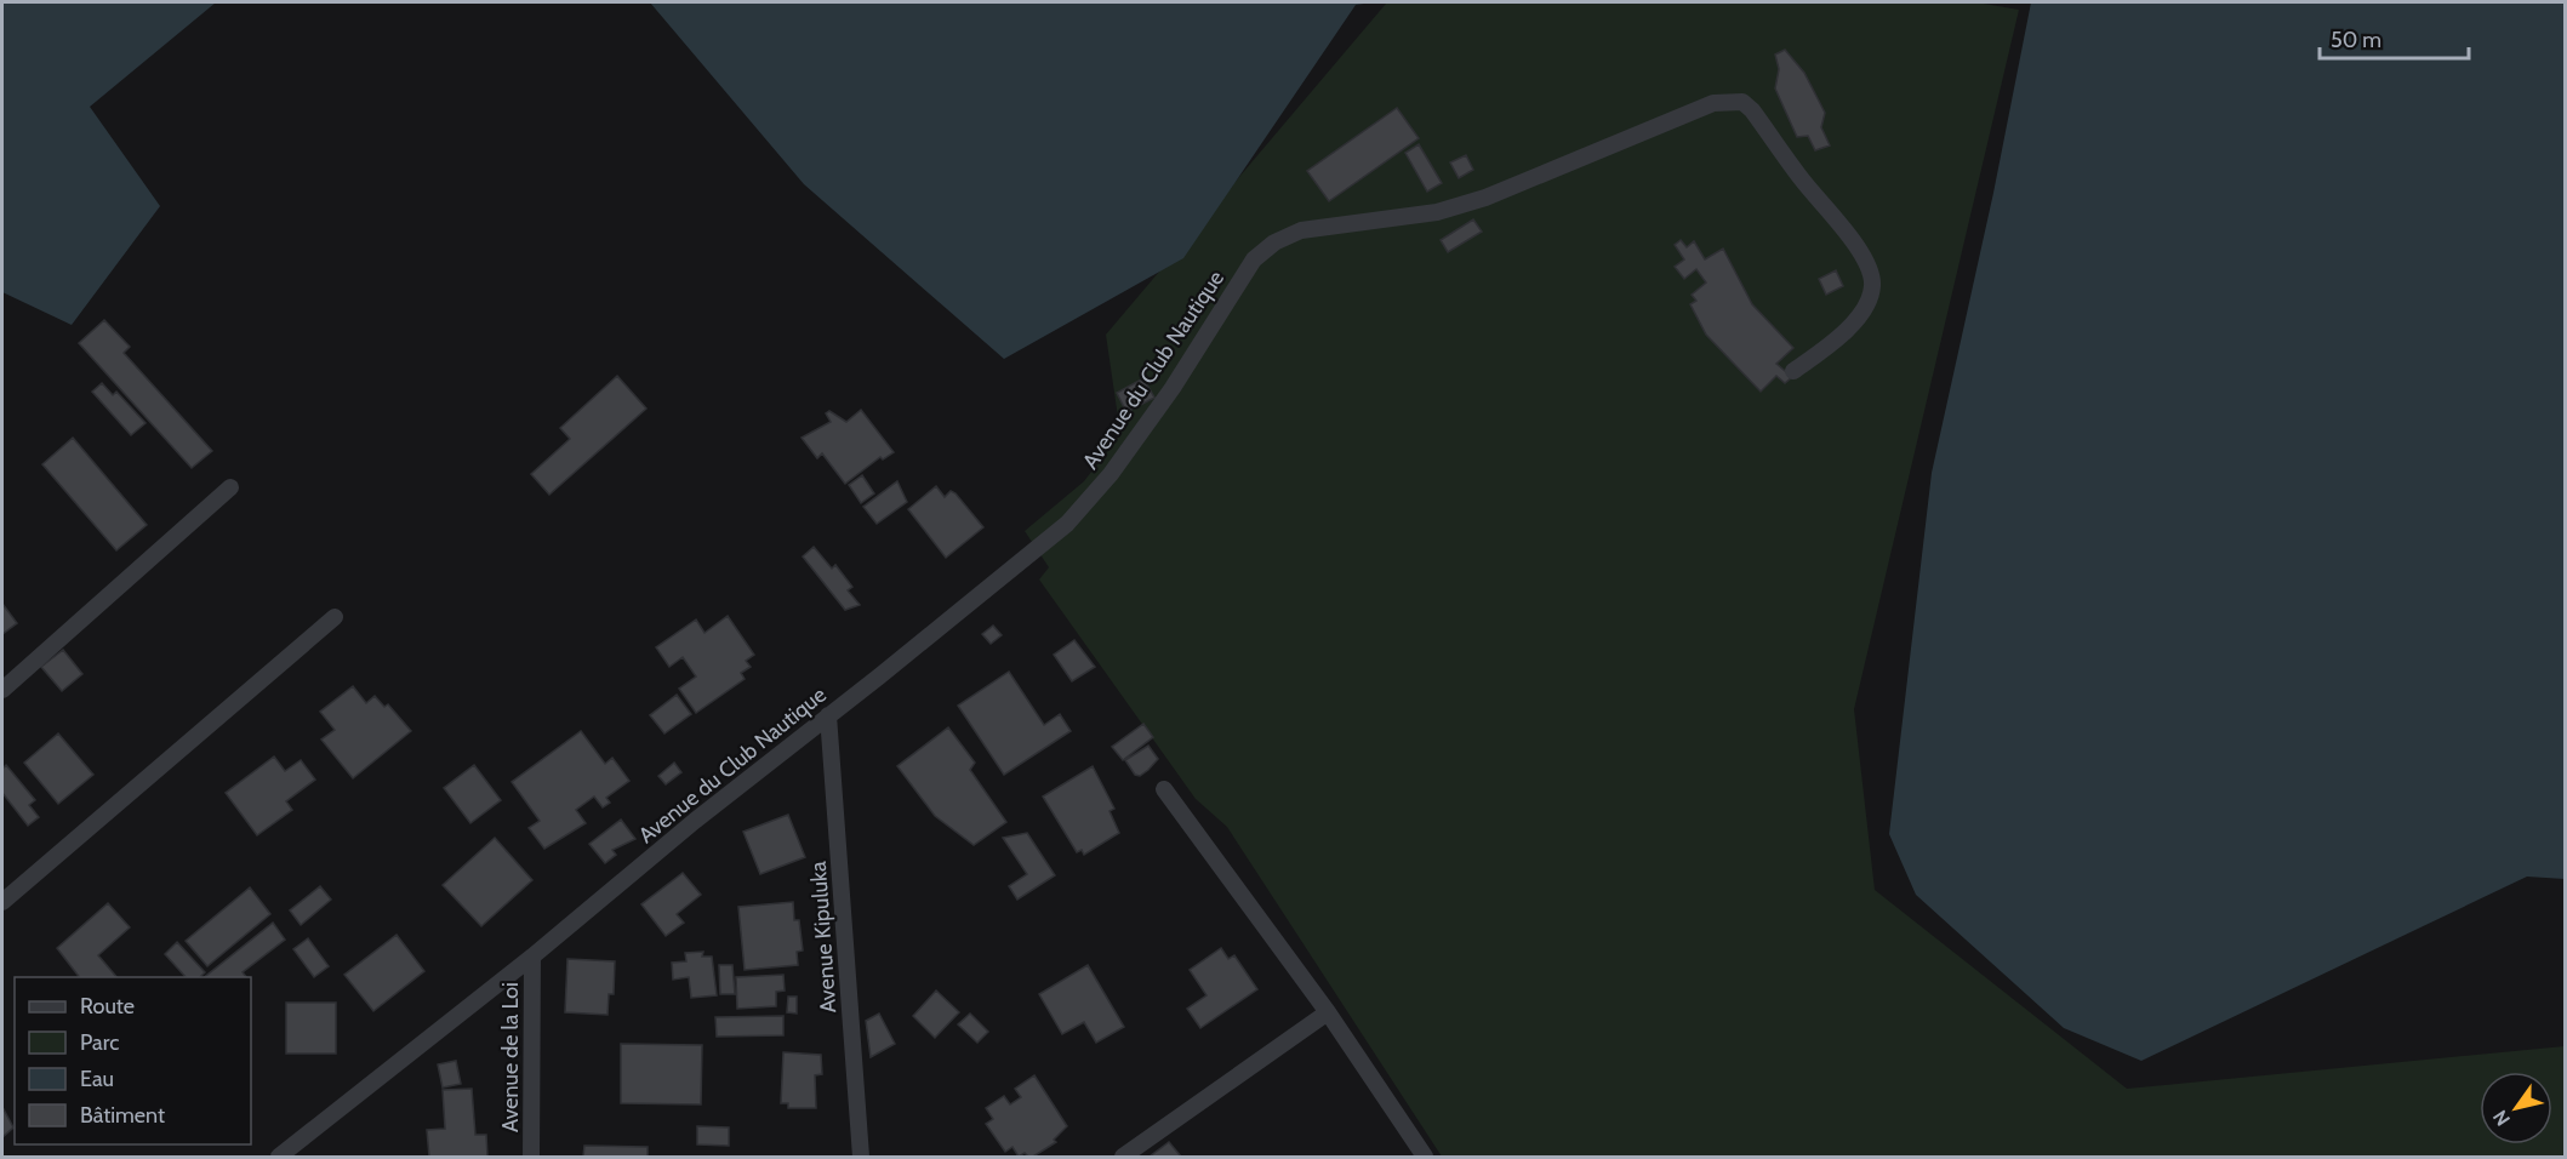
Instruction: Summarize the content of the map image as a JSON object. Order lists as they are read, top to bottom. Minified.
{"streets":{"street":["Avenue du Club Nautique","Avenue Kipuluka","Avenue de la Loi"]},"crossings":[["Avenue du Club Nautique","Avenue Kipuluka"],["Avenue du Club Nautique","Avenue de la Loi"]],"legend":["Route","Parc","Eau","Bâtiment"],"scale_bar":"50 m","north":"bottom left"}
